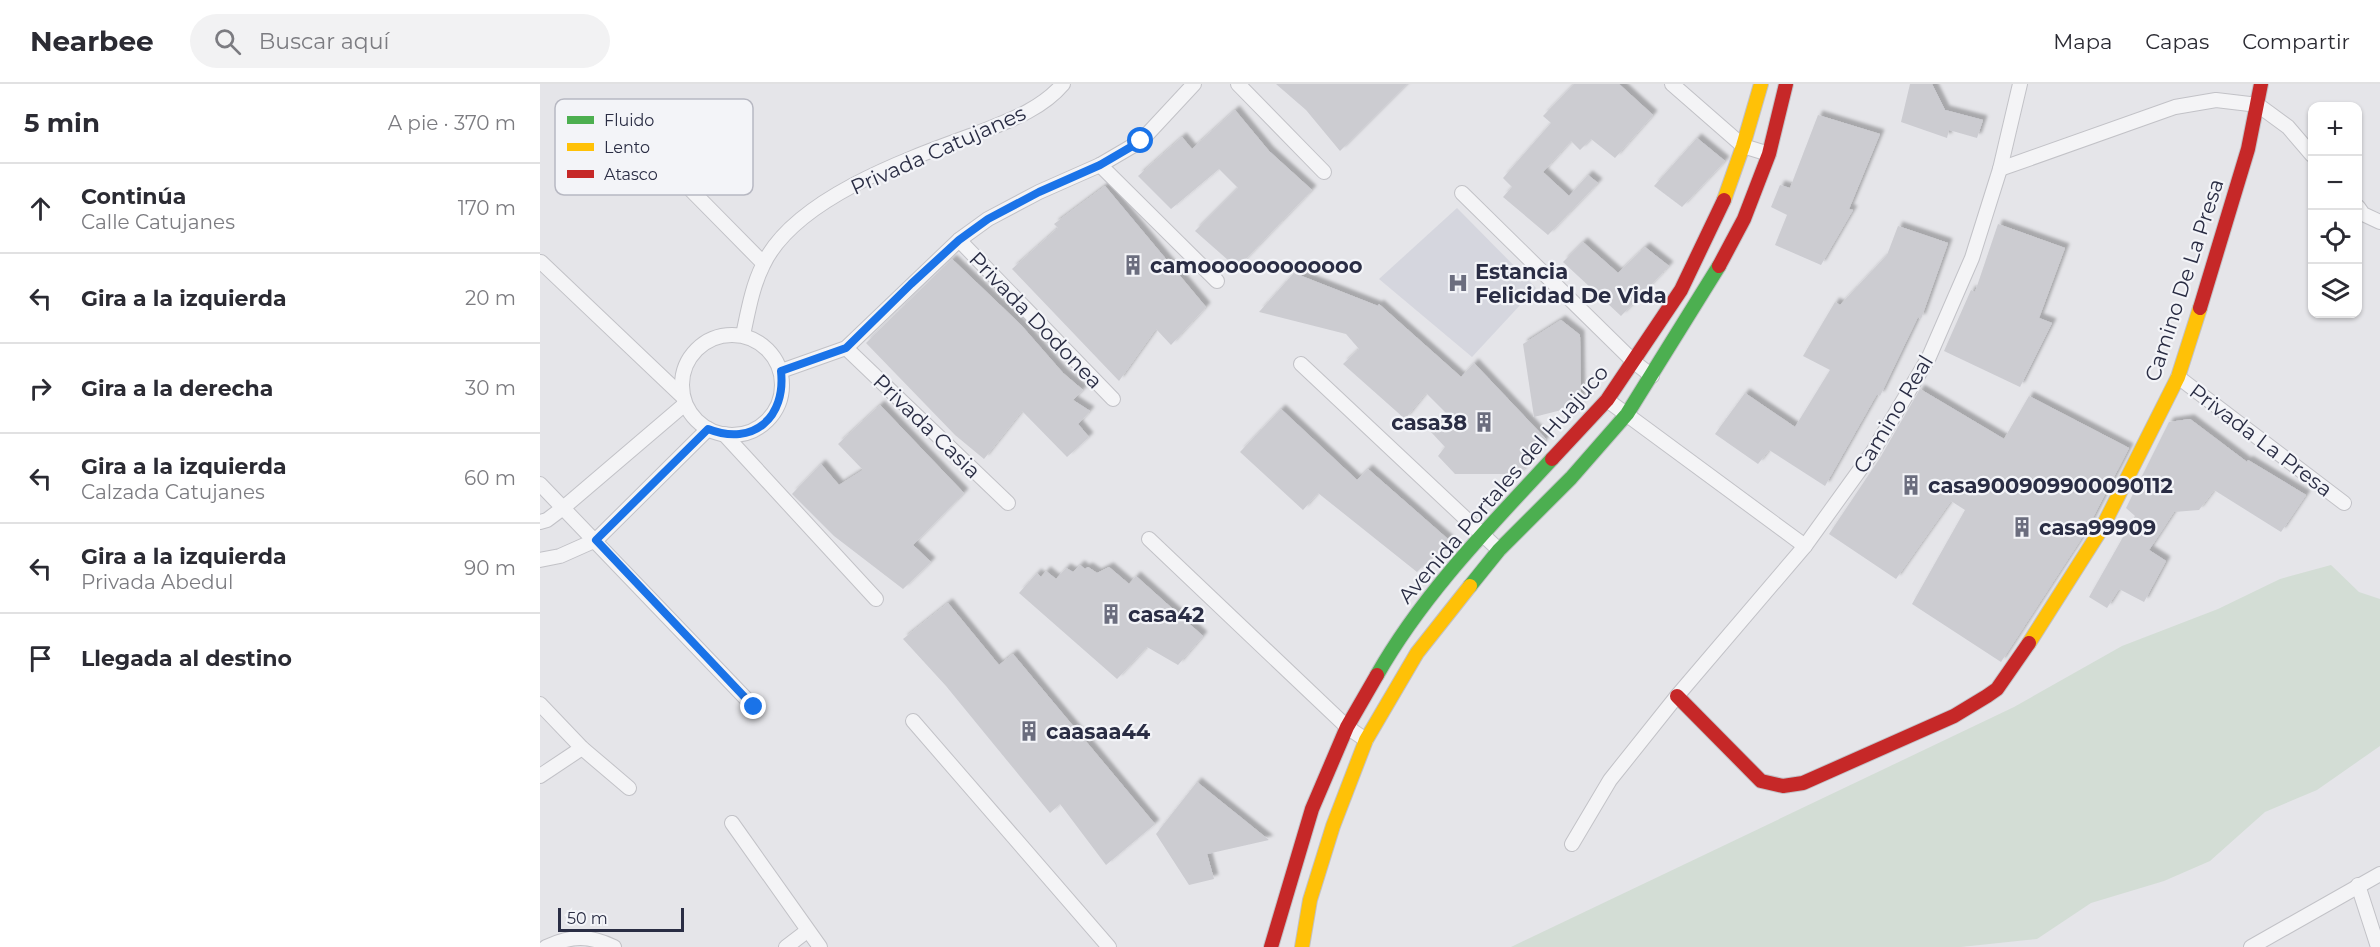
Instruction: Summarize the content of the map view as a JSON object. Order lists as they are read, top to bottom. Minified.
{"streets":{"street":["Privada Catujanes","Camino De La Presa","Privada Dodonea","Camino Real","Privada Casia","Privada La Presa","Avenida Portales del Huajuco"]},"crossings":[["Camino De La Presa","Camino Real"],["Camino De La Presa","Privada La Presa"]],"places":{"building":["camoooooooooooo","casa38","casa900909900090112","casa99909","casa42","caasaa44"],"hospital":["Estancia Felicidad De Vida"]},"legend":["Fluido","Lento","Atasco"],"scale_bar":"50 m","page":{"header":"Nearbee","search":"Buscar aquí","nav":["Mapa","Capas","Compartir"],"heading":["5 min","A pie · 370 m"],"map_buttons":["+","−"],"list":[["Continúa","Calle Catujanes","170 m"],["Gira a la izquierda","20 m"],["Gira a la derecha","30 m"],["Gira a la izquierda","Calzada Catujanes","60 m"],["Gira a la izquierda","Privada Abedul","90 m"],"Llegada al destino"],"scale":"50 m"}}
